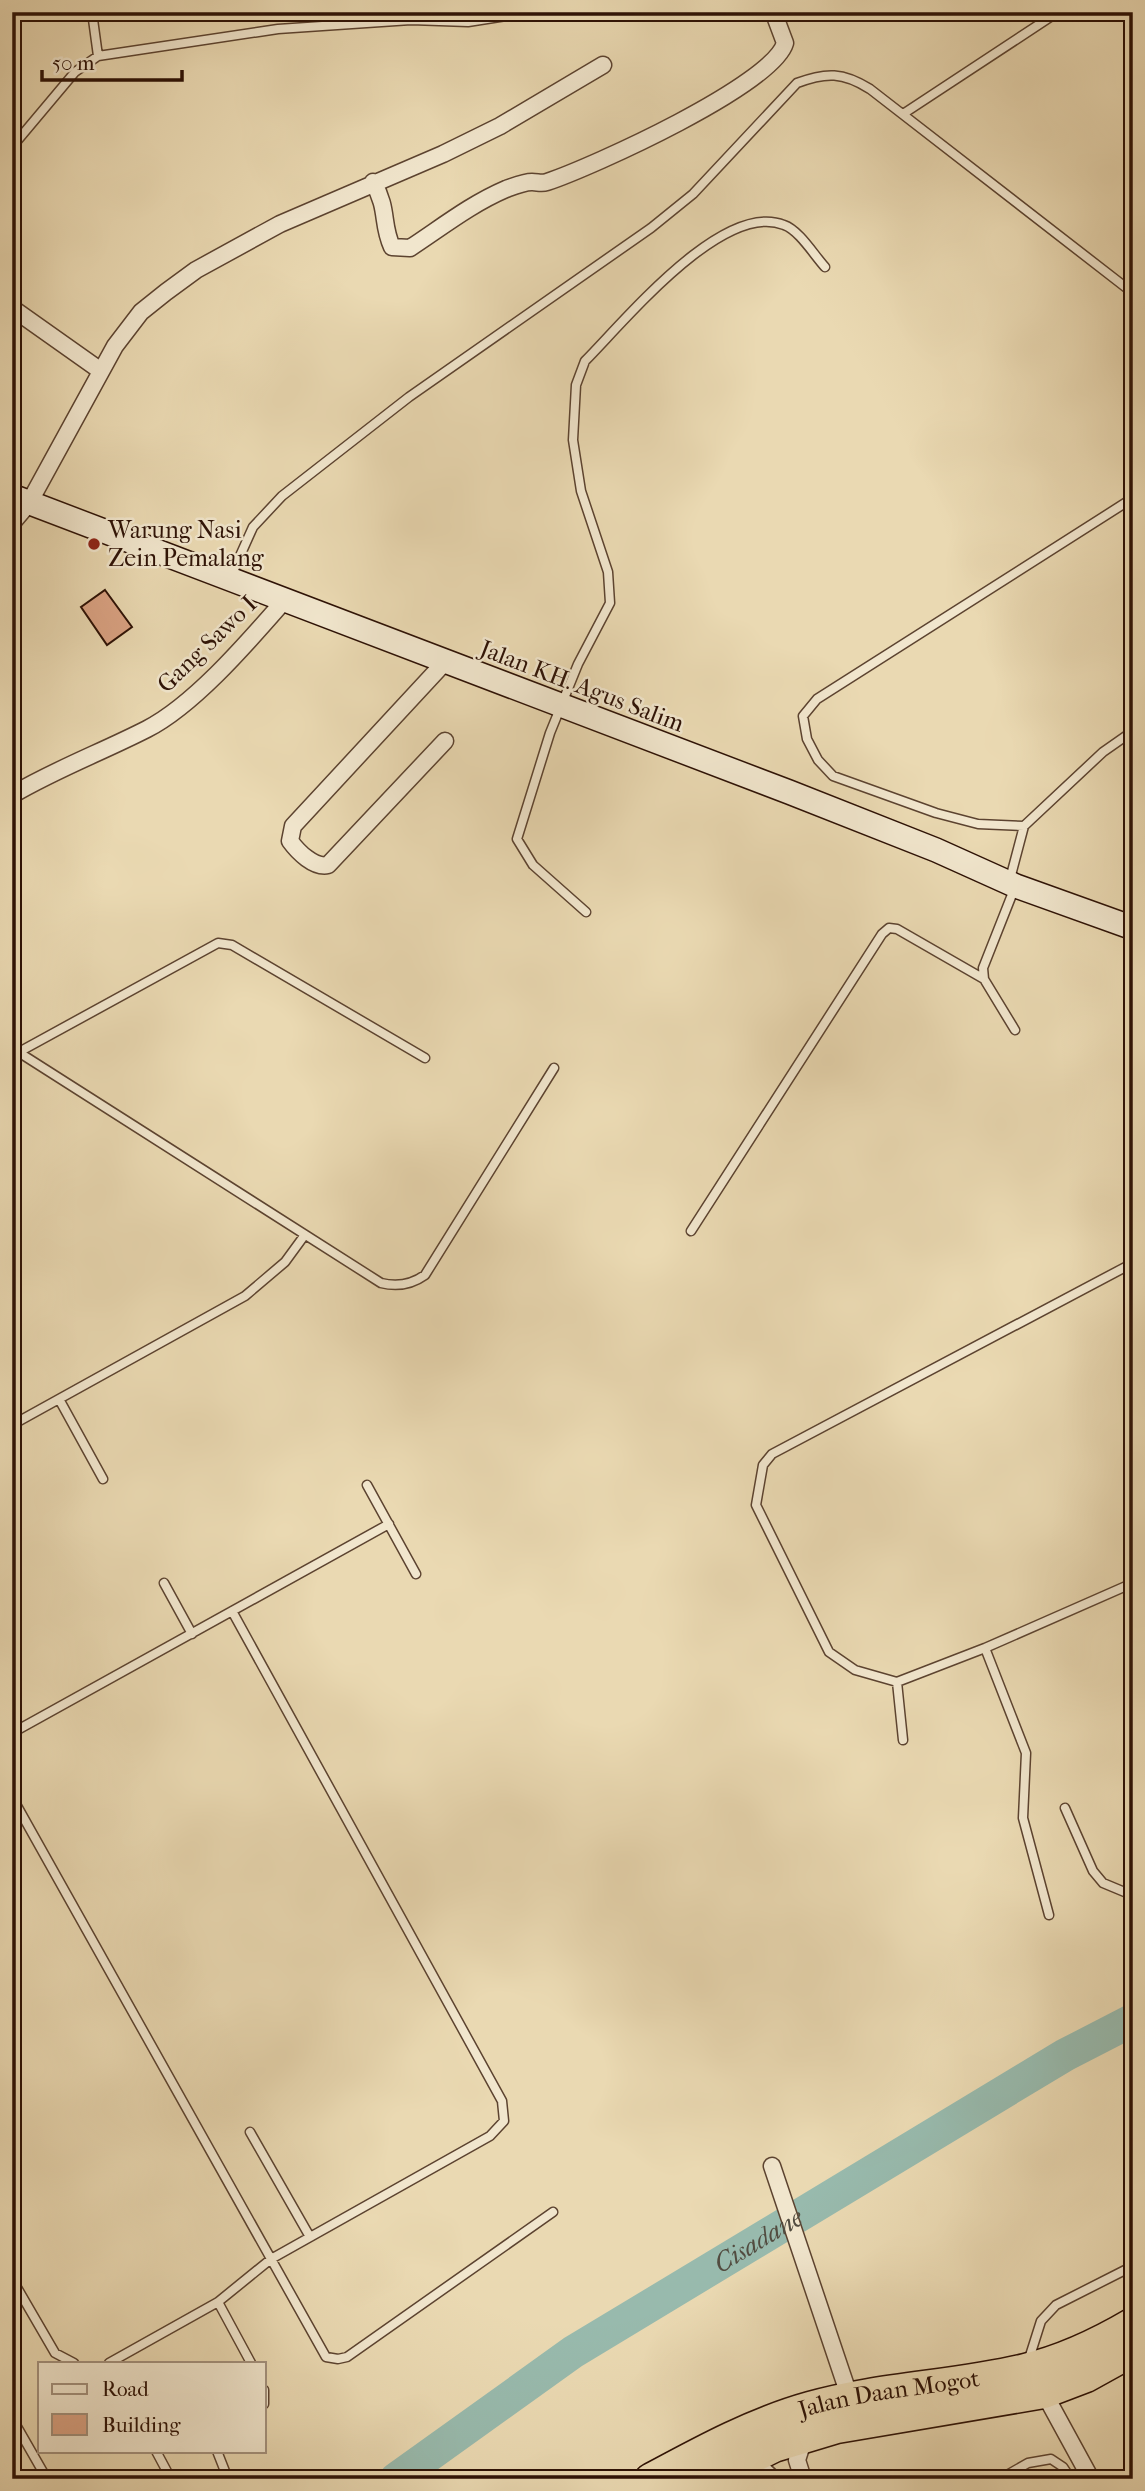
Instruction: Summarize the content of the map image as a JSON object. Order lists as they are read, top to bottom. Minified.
{"streets":{"highway":["Jalan Daan Mogot"],"street":["Gang Sawo I","Jalan KH. Agus Salim"]},"crossings":[["Gang Sawo I","Jalan KH. Agus Salim"]],"water":["Cisadane"],"places":["Warung Nasi Zein Pemalang"],"legend":["Road","Building"],"scale_bar":"50 m"}
